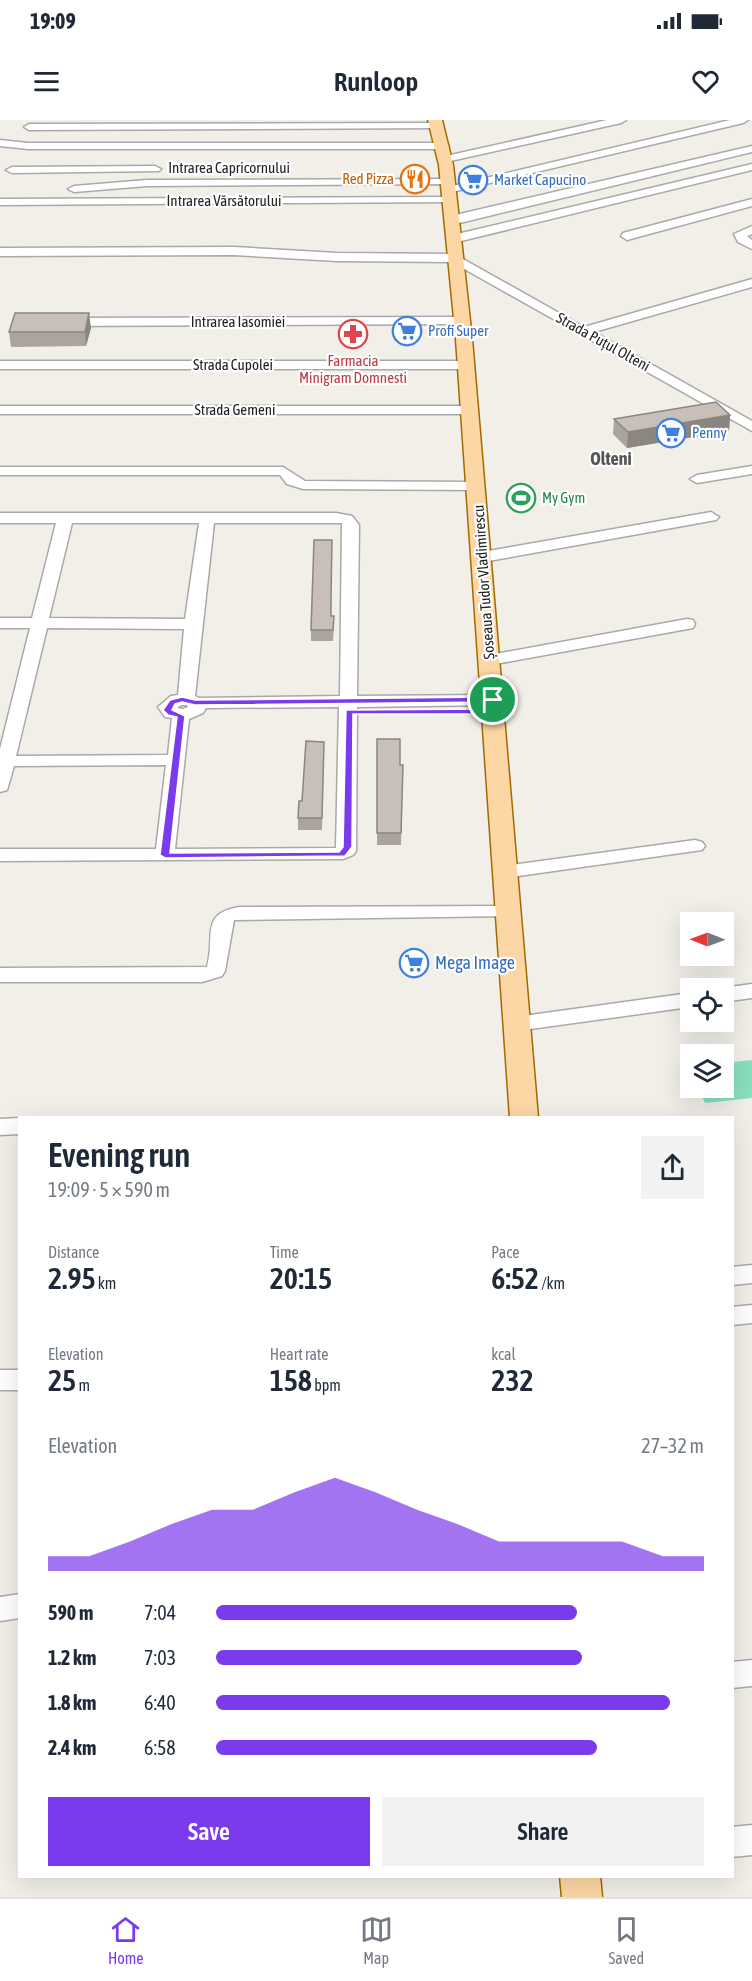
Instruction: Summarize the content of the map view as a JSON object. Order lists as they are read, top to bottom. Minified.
{"streets":{"main road":["Șoseaua Tudor Vladimirescu"],"street":["Intrarea Capricornului","Intrarea Vărsătorului","Intrarea Iasomiei","Strada Puțul Olteni","Strada Cupolei","Strada Gemeni"]},"crossings":[["Intrarea Capricornului","Intrarea Vărsătorului"],["Intrarea Vărsătorului","Șoseaua Tudor Vladimirescu"],["Intrarea Iasomiei","Șoseaua Tudor Vladimirescu"],["Strada Puțul Olteni","Șoseaua Tudor Vladimirescu"],["Strada Cupolei","Șoseaua Tudor Vladimirescu"],["Strada Gemeni","Șoseaua Tudor Vladimirescu"]],"districts":["Olteni"],"places":{"restaurant":["Red Pizza"],"supermarket":["Market Capucino","Profi Super","Penny","Mega Image"],"pharmacy":["Farmacia Minigram Domnesti"],"sports":["My Gym"]},"north":"left","page":{"status":"19:09","header":"Runloop","heading":["Evening run","19:09 · 5 × 590 m"],"stats":[["Distance","2.95 km"],["Time","20:15"],["Pace","6:52 /km"],["Elevation","25 m"],["Heart rate","158 bpm"],["kcal","232"]],"chart":["Elevation","27–32 m"],"list":[{"name":"590 m","note":"7:04"},{"name":"1.2 km","note":"7:03"},{"name":"1.8 km","note":"6:40"},{"name":"2.4 km","note":"6:58"}],"buttons":["Save","Share"],"tabs":["Home","Map","Saved"]}}
